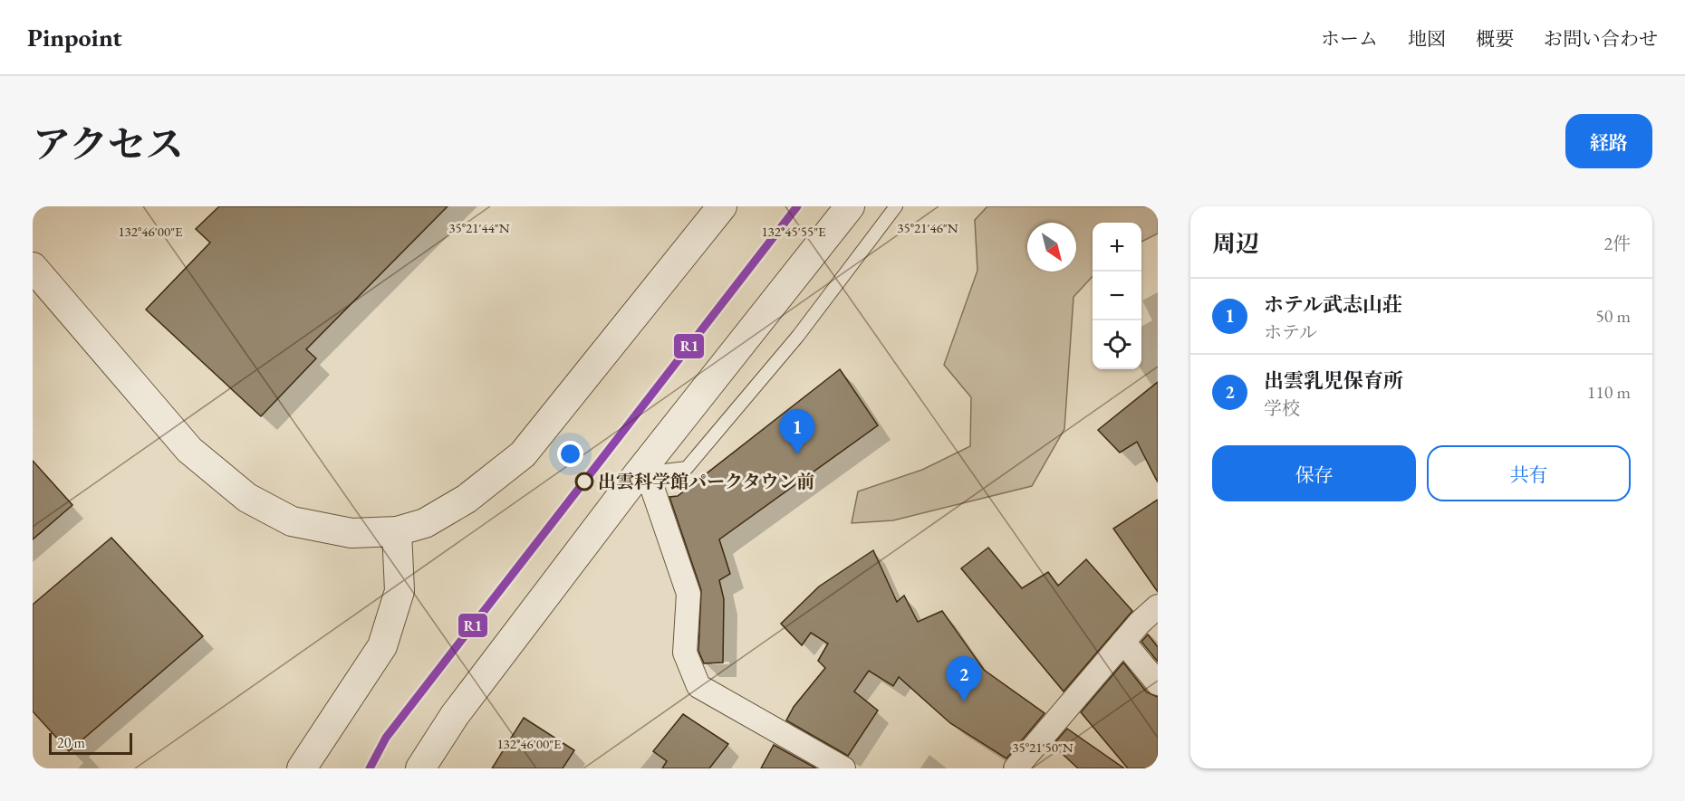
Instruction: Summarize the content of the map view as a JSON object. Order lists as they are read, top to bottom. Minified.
{"places":["出雲科学館パークタウン前"],"lines":["transit line R1"],"scale_bar":"20 m","north":"bottom right","page":{"header":"Pinpoint","nav":["ホーム","地図","概要","お問い合わせ"],"title":"アクセス","buttons":["経路",["保存","共有"]],"heading":["周辺","2件"],"map_buttons":["+","−"],"list":[{"mark":"1","name":"ホテル武志山荘","note":"ホテル","value":"50 m"},{"mark":"2","name":"出雲乳児保育所","note":"学校","value":"110 m"}],"pins":["1","2"],"scale":"20 m"},"coordinates":["35°21'44\"N","35°21'46\"N","132°46'00\"E","132°45'55\"E","35°21'50\"N"]}
